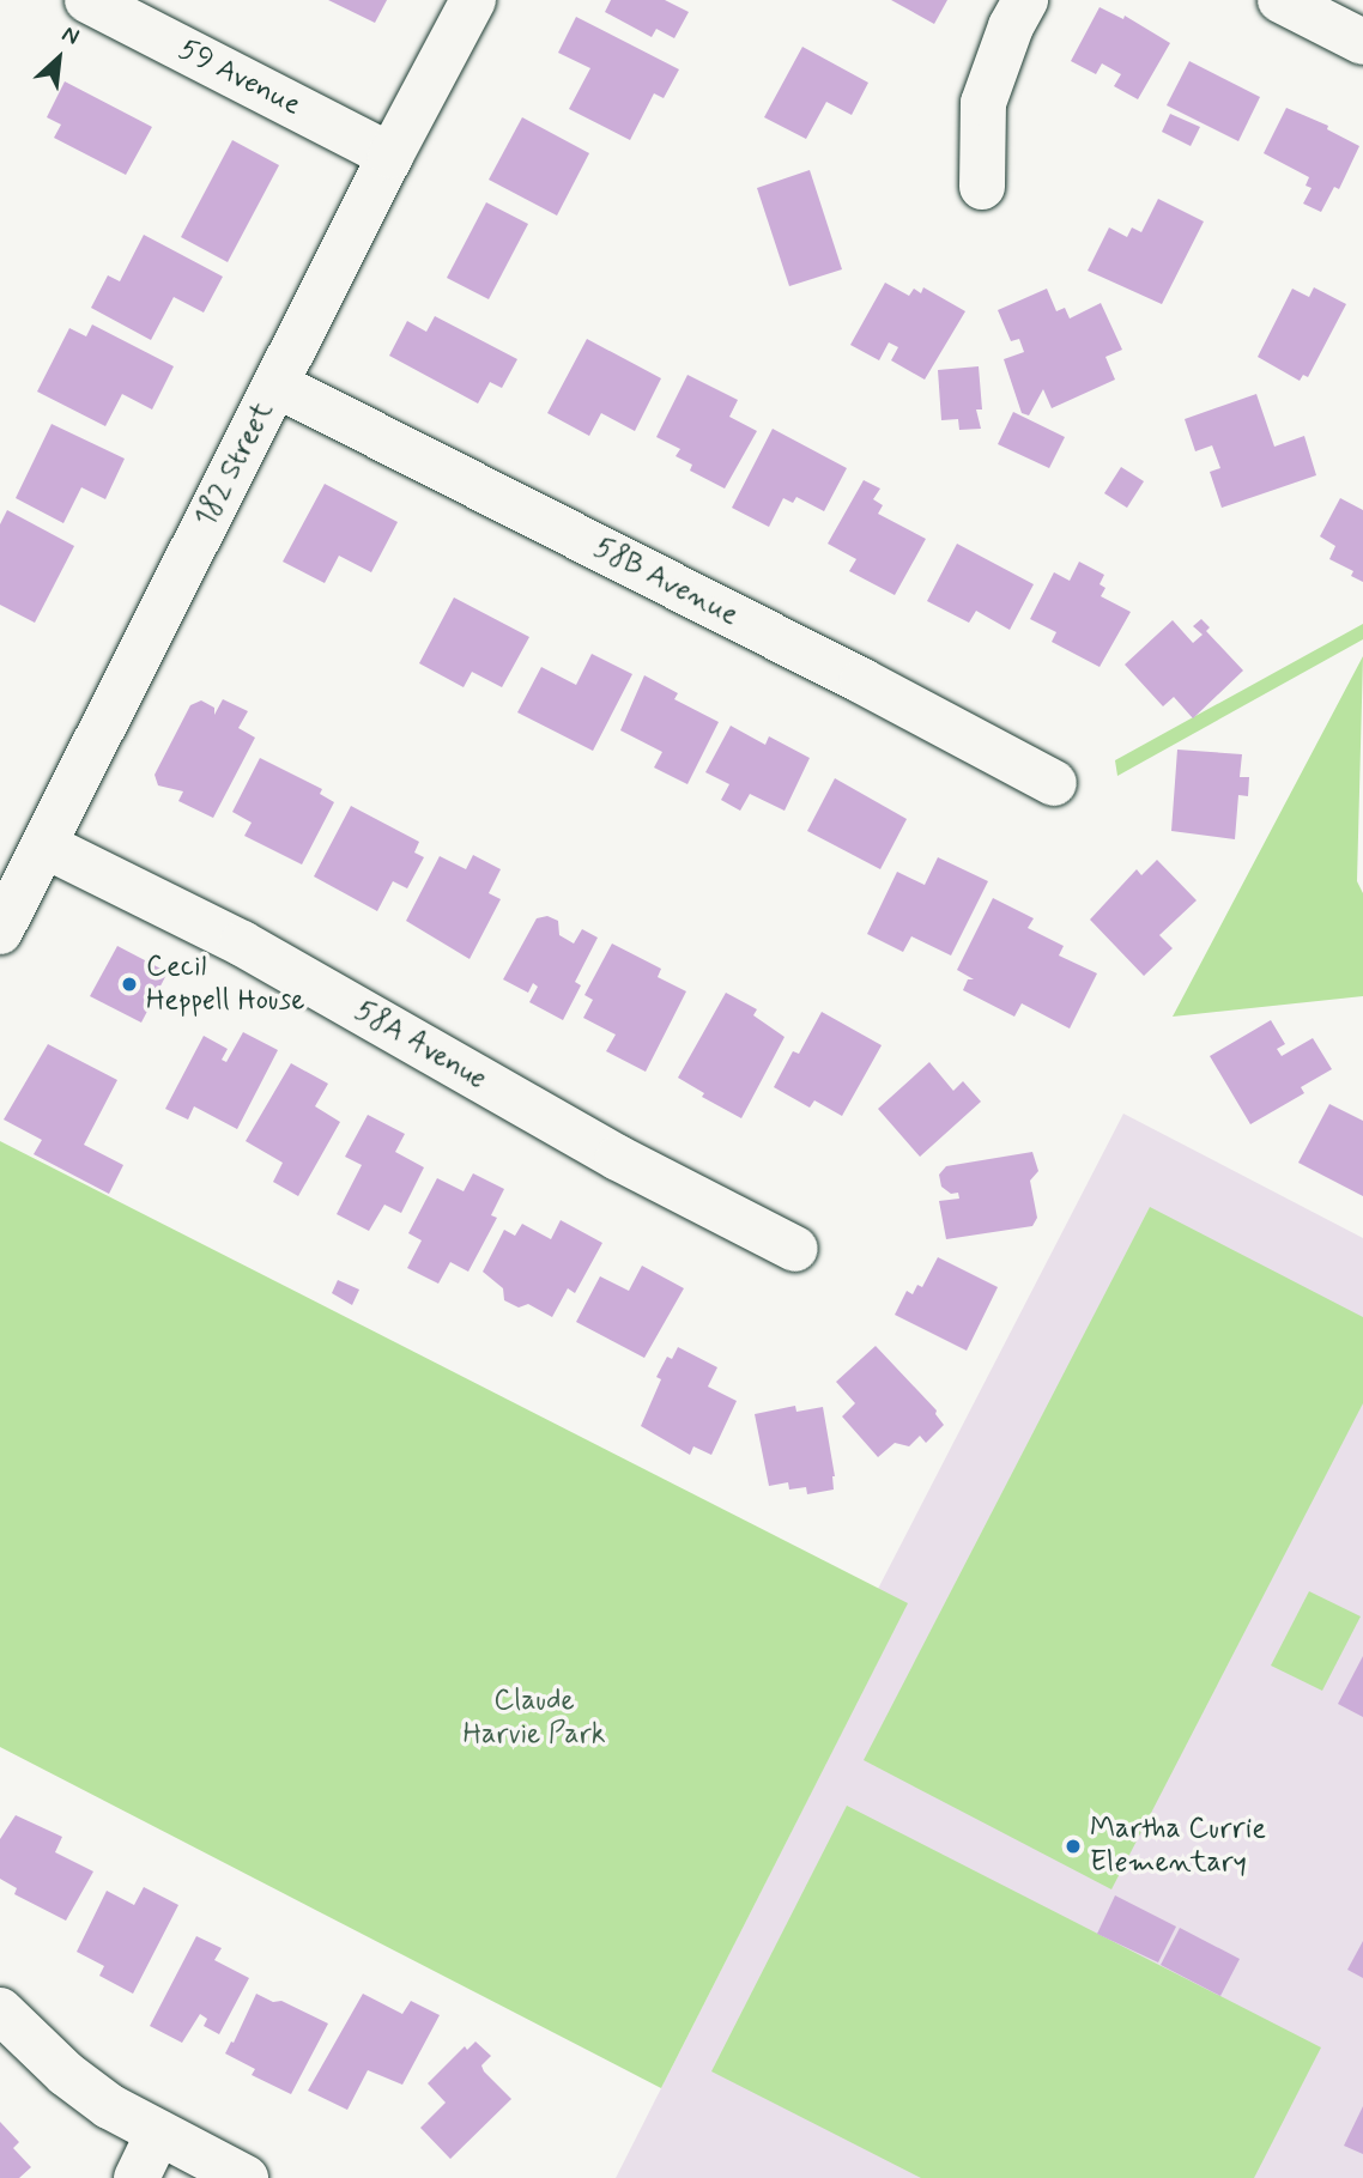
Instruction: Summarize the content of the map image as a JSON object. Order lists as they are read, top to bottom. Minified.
{"streets":{"street":["59 Avenue","182 Street","58B Avenue","58A Avenue"]},"crossings":[["59 Avenue","182 Street"],["182 Street","58B Avenue"],["182 Street","58A Avenue"]],"parks":["Claude Harvie Park"],"places":["Cecil Heppell House","Martha Currie Elementary"],"north":"top right"}
